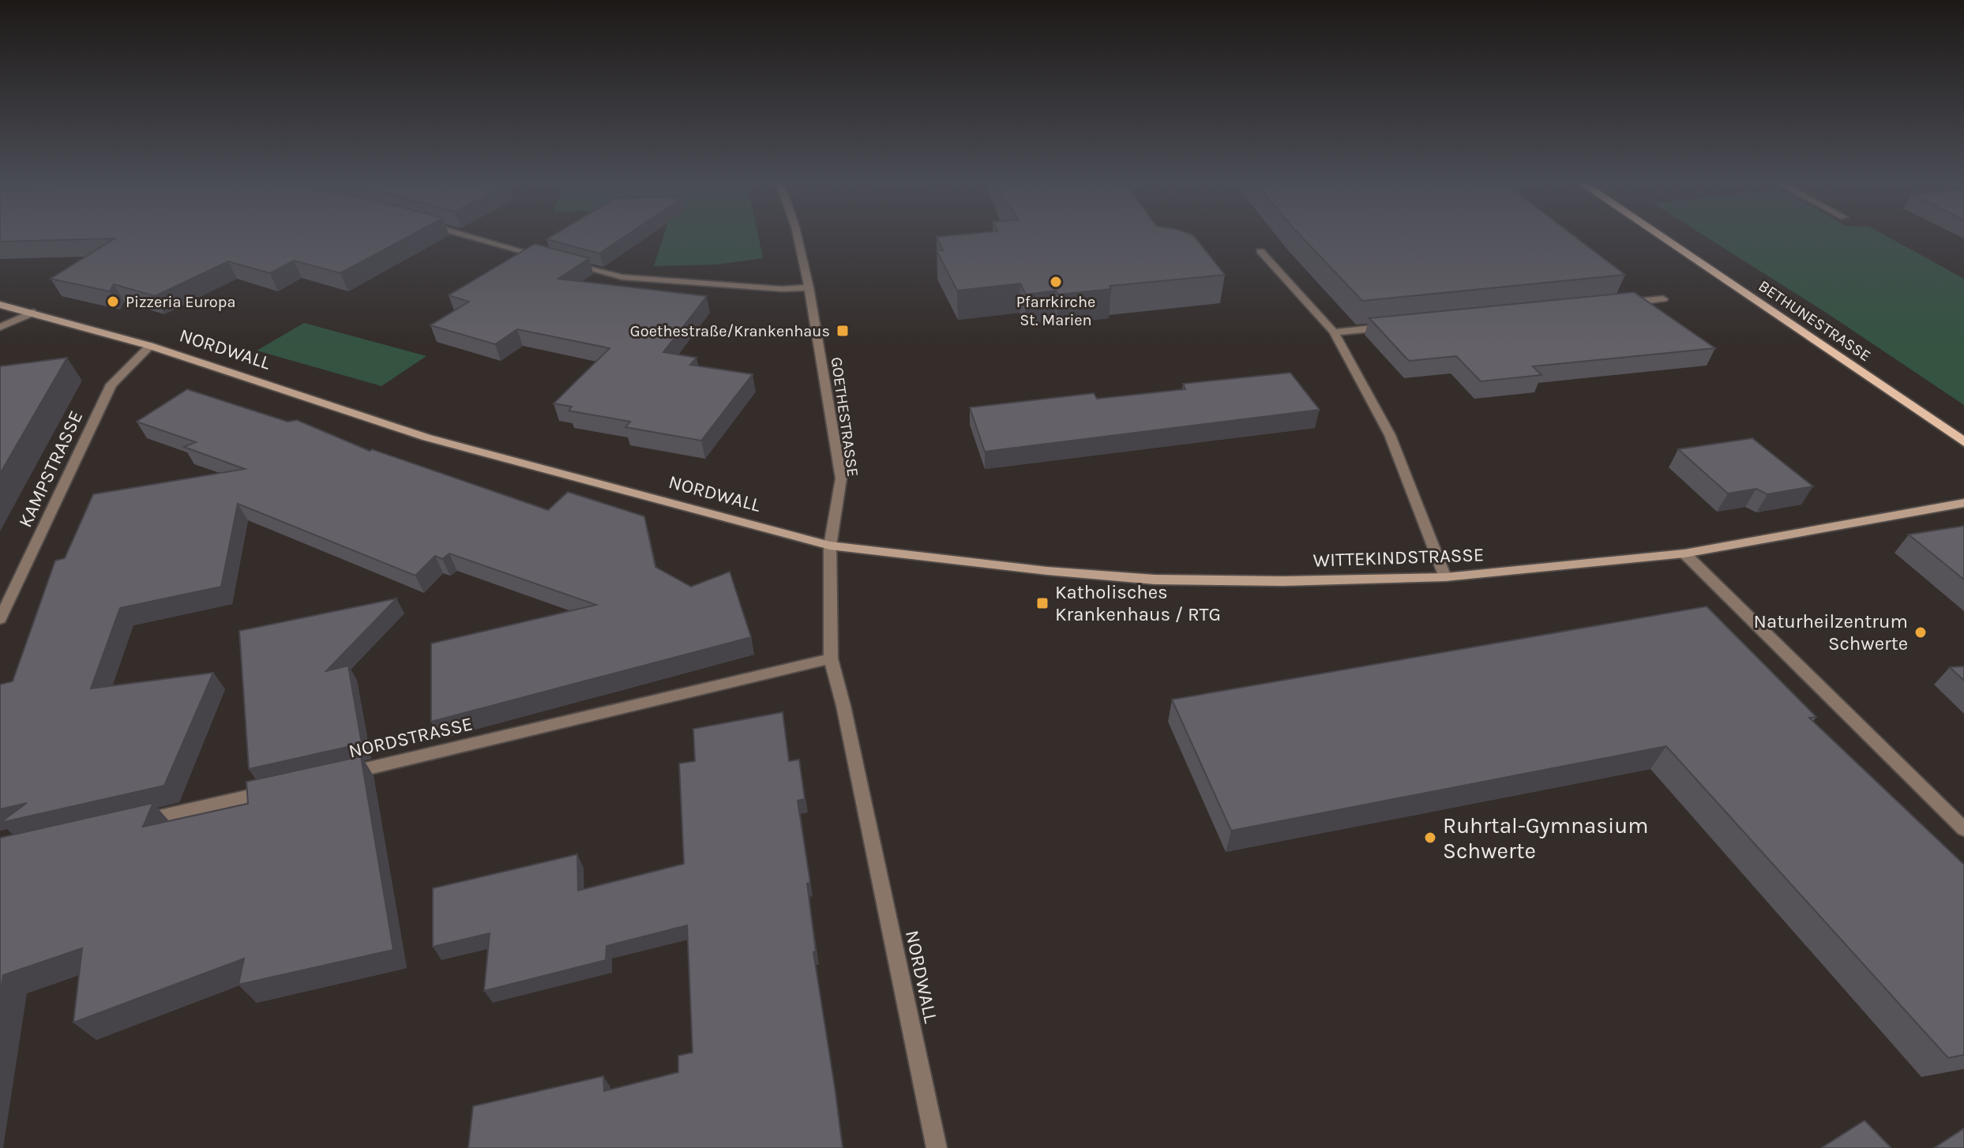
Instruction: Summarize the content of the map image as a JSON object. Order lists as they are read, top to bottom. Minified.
{"streets":{"main road":["BETHUNESTRASSE","NORDWALL","WITTEKINDSTRASSE"],"street":["GOETHESTRASSE","KAMPSTRASSE","NORDSTRASSE"]},"crossings":[["NORDWALL","GOETHESTRASSE"],["NORDWALL","KAMPSTRASSE"],["NORDWALL","WITTEKINDSTRASSE"],["NORDWALL","NORDSTRASSE"],["GOETHESTRASSE","WITTEKINDSTRASSE"]],"places":{"other":["Pfarrkirche St. Marien","Pizzeria Europa","Naturheilzentrum Schwerte","Ruhrtal-Gymnasium Schwerte"],"transit":["Goethestraße/Krankenhaus","Katholisches Krankenhaus / RTG"]}}
